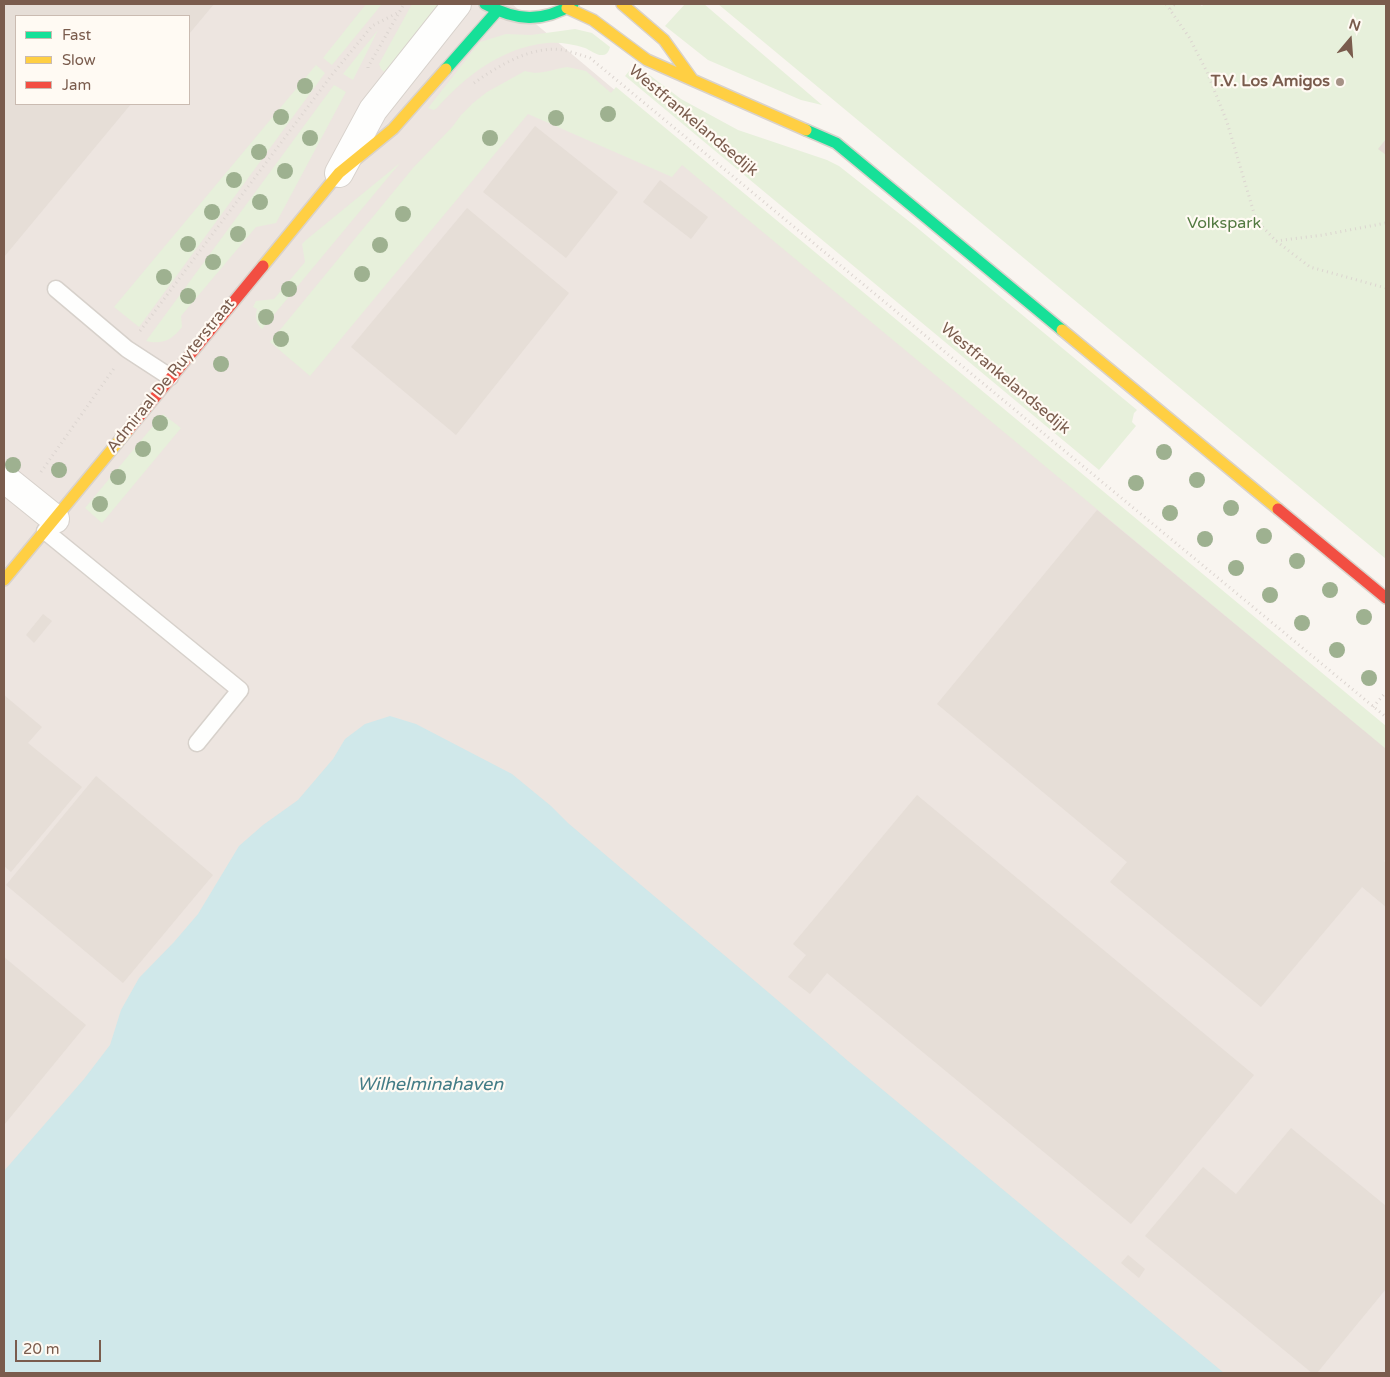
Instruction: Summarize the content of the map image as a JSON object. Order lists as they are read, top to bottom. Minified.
{"streets":{"street":["Westfrankelandsedijk","Admiraal De Ruyterstraat"]},"water":["Wilhelminahaven"],"parks":["Volkspark"],"places":["T.V. Los Amigos"],"legend":["Fast","Slow","Jam"],"scale_bar":"20 m","north":"top"}
